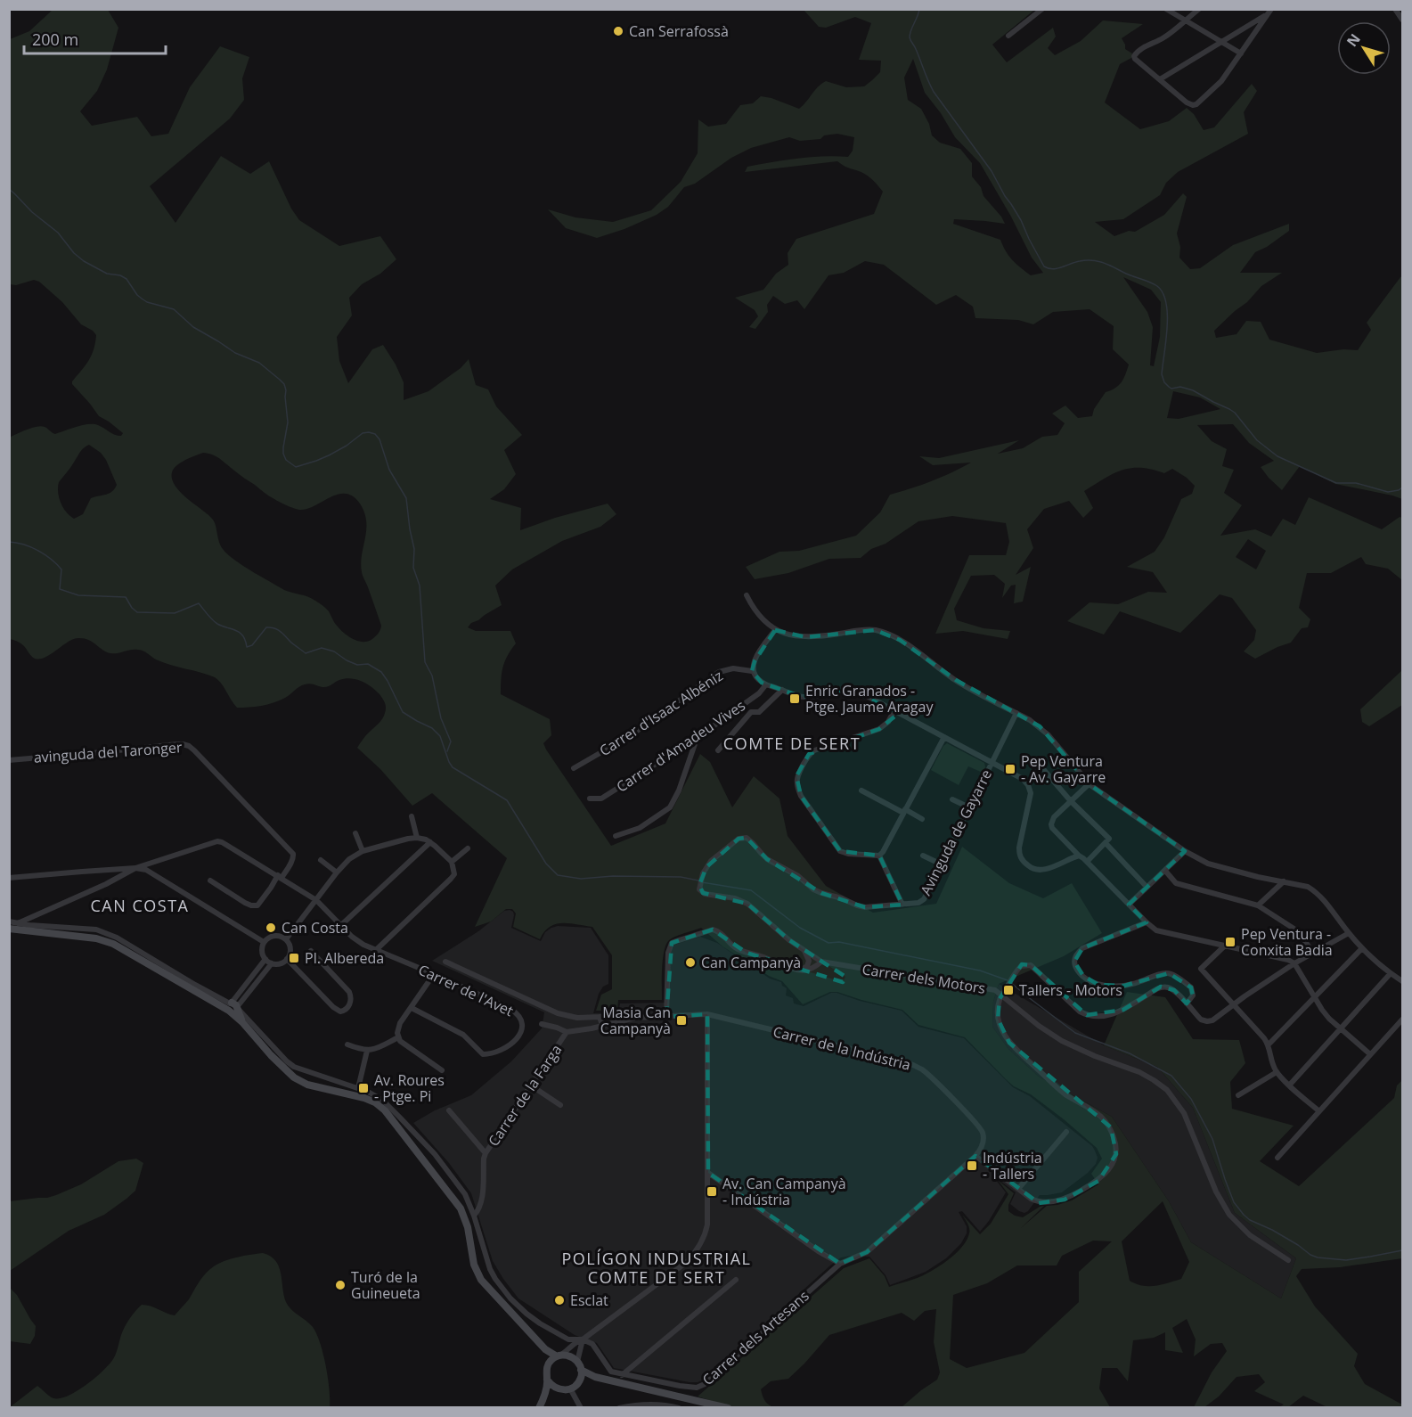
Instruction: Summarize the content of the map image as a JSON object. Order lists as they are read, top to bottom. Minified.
{"streets":{"street":["Carrer d'Isaac Albéniz","Carrer d'Amadeu Vives","avinguda del Taronger","Avinguda de Gayarre","Carrer dels Motors","Carrer de l'Avet","Carrer de la Indústria","Carrer de la Farga","Carrer dels Artesans"]},"crossings":[["avinguda del Taronger","Carrer de l'Avet"],["Avinguda de Gayarre","Carrer dels Motors"],["Carrer de la Indústria","Carrer de la Farga"]],"districts":["COMTE DE SERT","CAN COSTA","POLÍGON INDUSTRIAL COMTE DE SERT"],"places":{"other":["Can Serrafossà","Can Costa","Can Campanyà","Turó de la Guineueta","Esclat"],"transit":["Enric Granados - Ptge. Jaume Aragay","Pep Ventura - Av. Gayarre","Pep Ventura - Conxita Badia","Pl. Albereda","Tallers - Motors","Masia Can Campanyà","Av. Roures - Ptge. Pi","Indústria - Tallers","Av. Can Campanyà - Indústria"]},"scale_bar":"200 m","north":"top left"}
